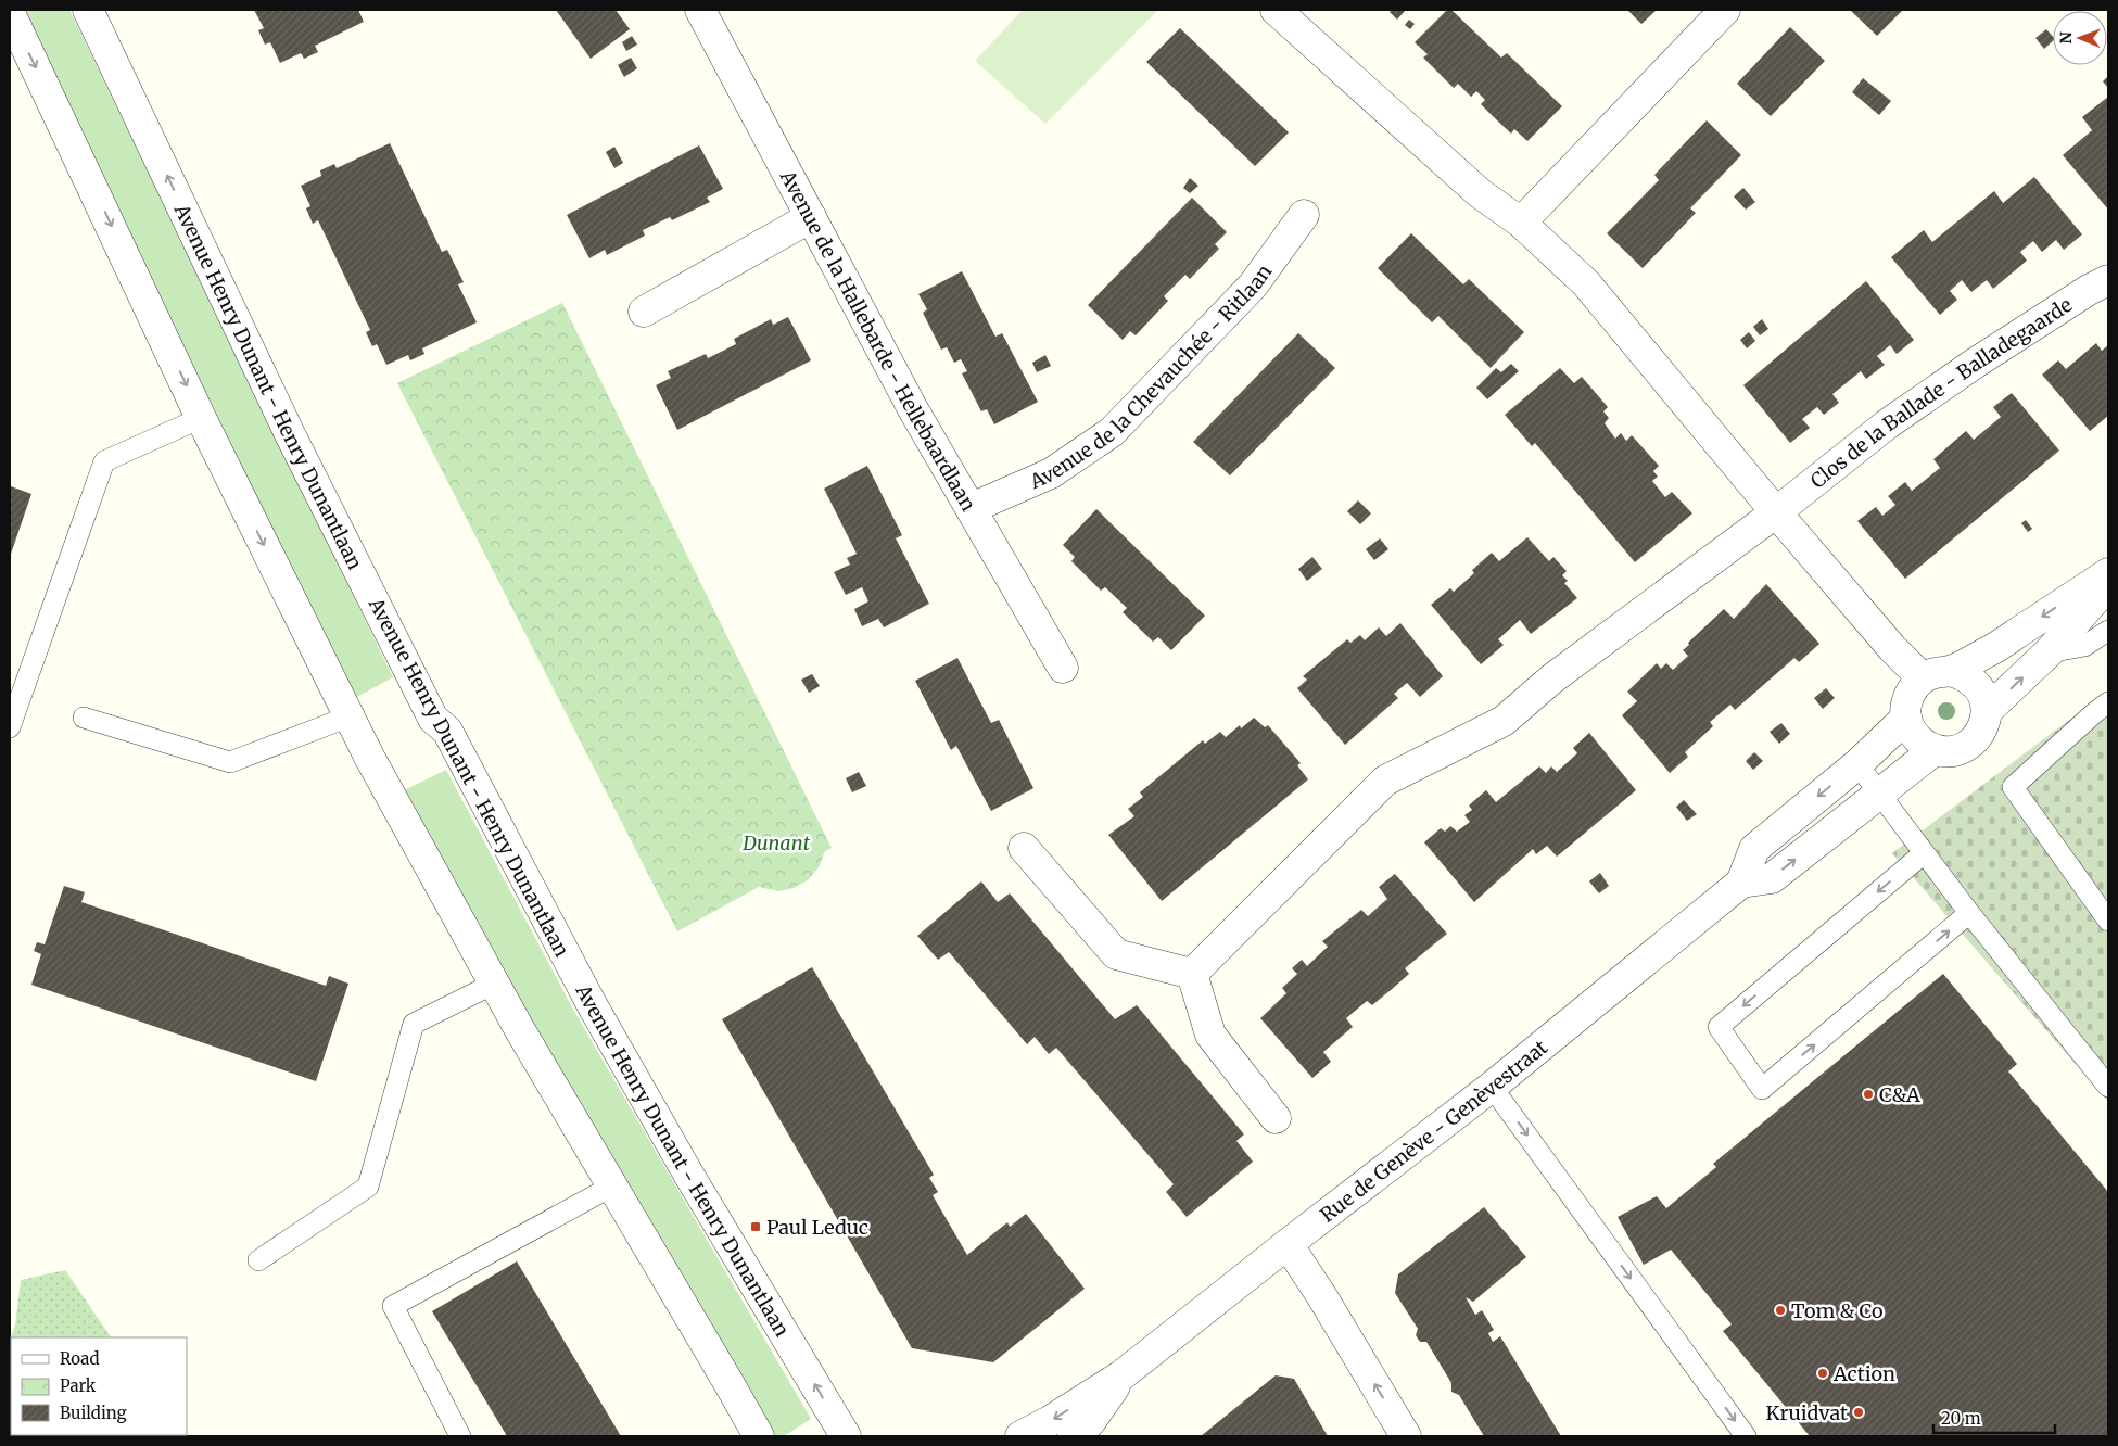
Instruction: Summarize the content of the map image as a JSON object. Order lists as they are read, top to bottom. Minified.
{"streets":{"street":["Avenue de la Hallebarde - Hellebaardlaan","Avenue de la Chevauchée - Ritlaan","Avenue Henry Dunant - Henry Dunantlaan","Clos de la Ballade - Balladegaarde","Rue de Genève - Genèvestraat"]},"crossings":[["Avenue de la Hallebarde - Hellebaardlaan","Avenue de la Chevauchée - Ritlaan"]],"parks":["Dunant"],"places":{"other":["C&A","Tom & Co","Action","Kruidvat"],"transit":["Paul Leduc"]},"legend":["Road","Park","Building"],"scale_bar":"20 m","north":"left"}
